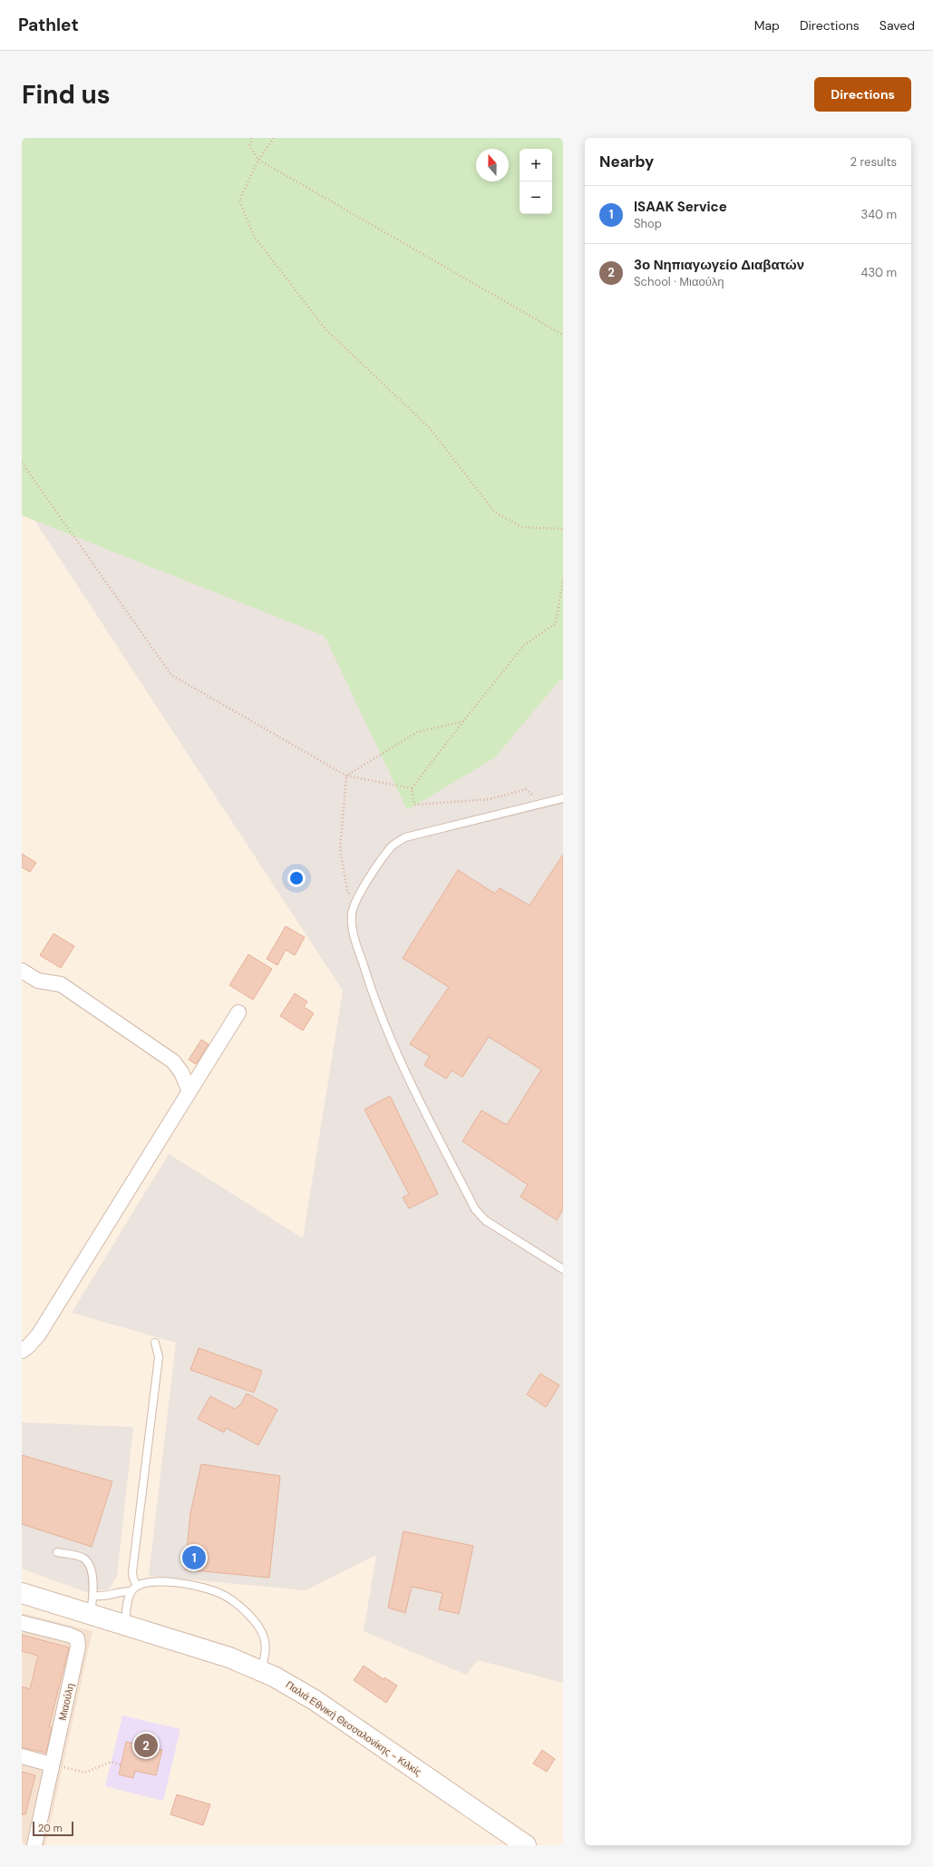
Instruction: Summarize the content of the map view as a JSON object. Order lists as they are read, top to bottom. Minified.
{"streets":{"main road":["Παλιά Εθνική Θεσσαλονίκης - Κιλκίς"],"street":["Μιαούλη"]},"scale_bar":"20 m","north":"top","page":{"header":"Pathlet","nav":["Map","Directions","Saved"],"buttons":"Directions","title":"Find us","heading":["Nearby","2 results"],"map_buttons":["+","−"],"list":[{"mark":"1","name":"ISAAK Service","note":"Shop","value":"340 m"},{"mark":"2","name":"3ο Νηπιαγωγείο Διαβατών","note":"School · Μιαούλη","value":"430 m"}],"pins":["1","2"],"scale":"20 m"}}
